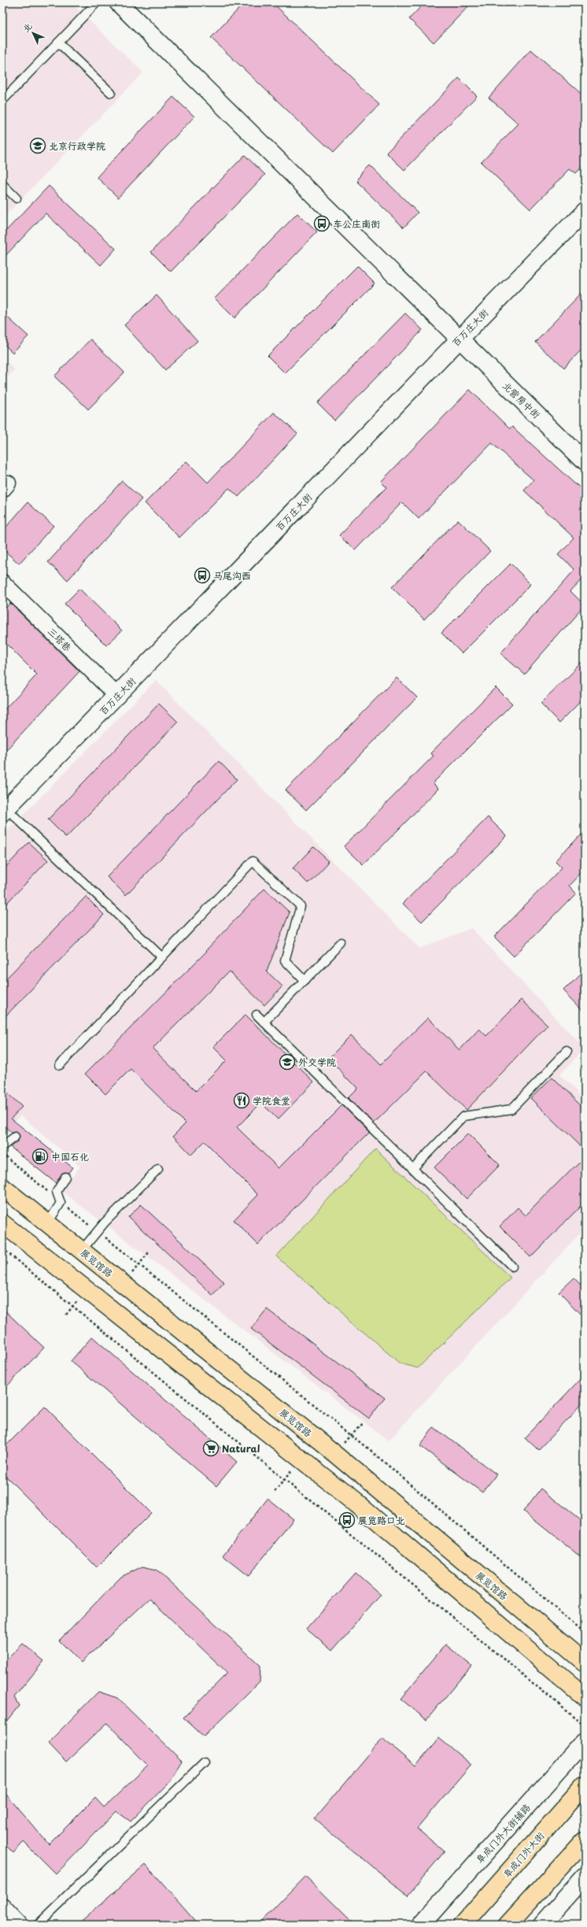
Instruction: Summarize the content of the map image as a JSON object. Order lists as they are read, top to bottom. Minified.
{"streets":{"main road":["展览馆路","阜成门外大街"],"street":["百万庄大街","北营房中街","三塔巷","阜成门外大街辅路"]},"crossings":[["百万庄大街","北营房中街"],["百万庄大街","三塔巷"]],"places":{"school or university":["北京行政学院","外交学院"],"bus stop":["车公庄南街","马尾沟西","展览路口北"],"restaurant":["学院食堂"],"fuel station":["中国石化"],"supermarket":["Natural"]},"north":"top left"}
